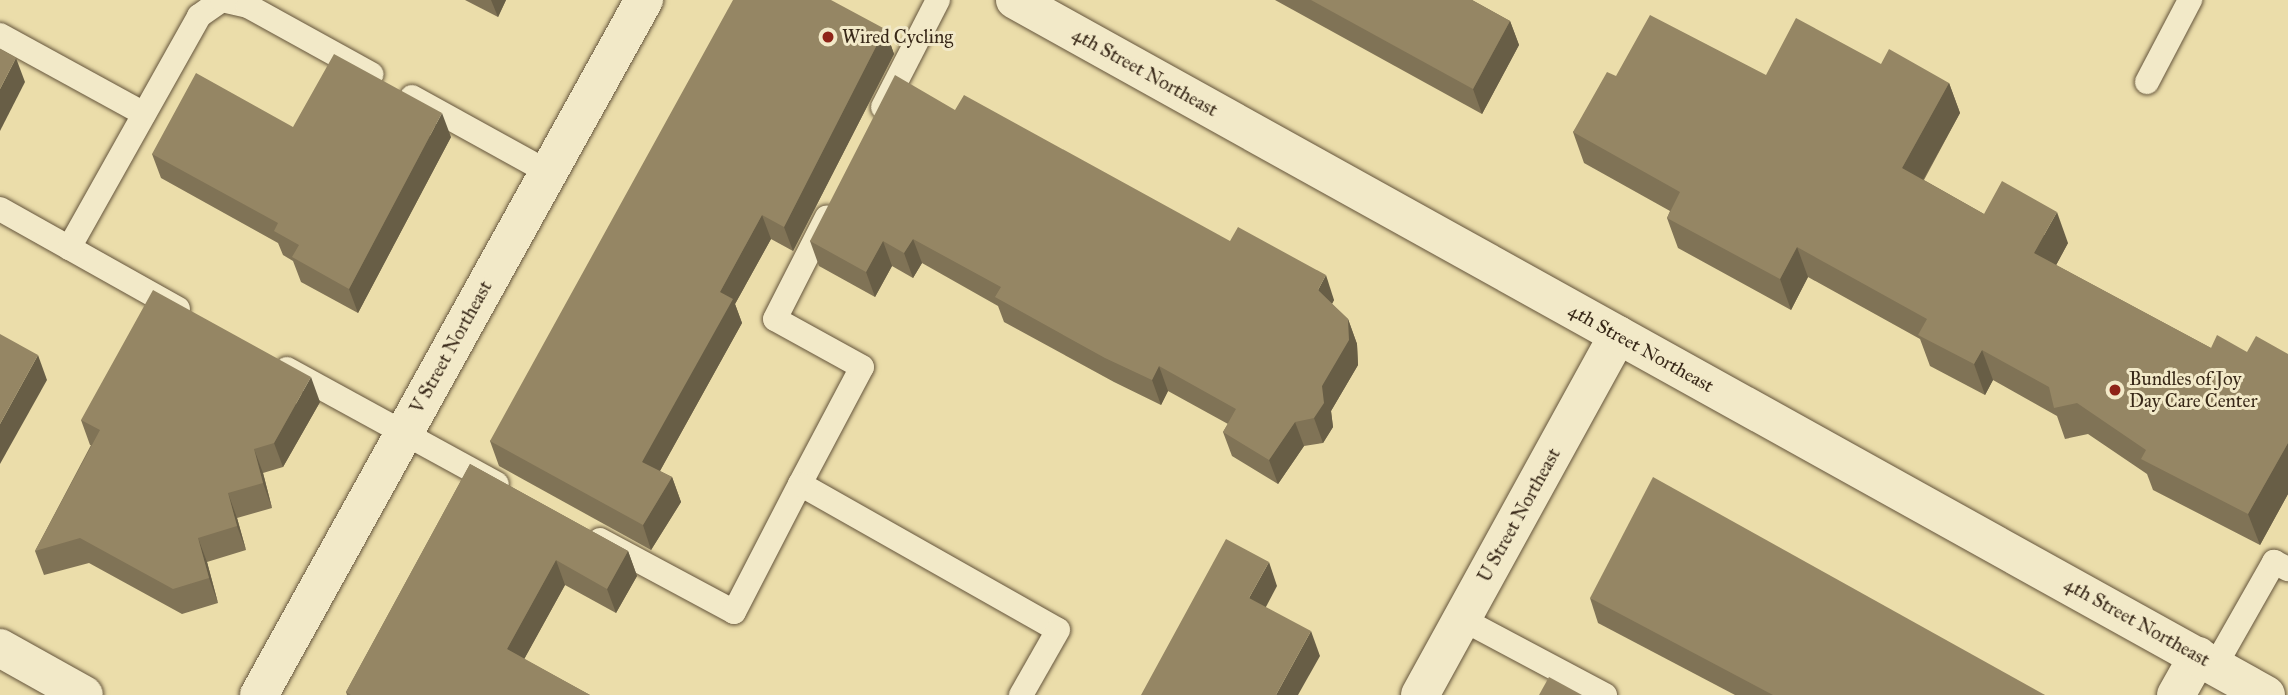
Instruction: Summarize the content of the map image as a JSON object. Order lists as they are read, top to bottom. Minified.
{"streets":{"street":["4th Street Northeast","V Street Northeast","U Street Northeast"]},"crossings":[["4th Street Northeast","U Street Northeast"]],"places":["Wired Cycling","Bundles of Joy Day Care Center"]}
